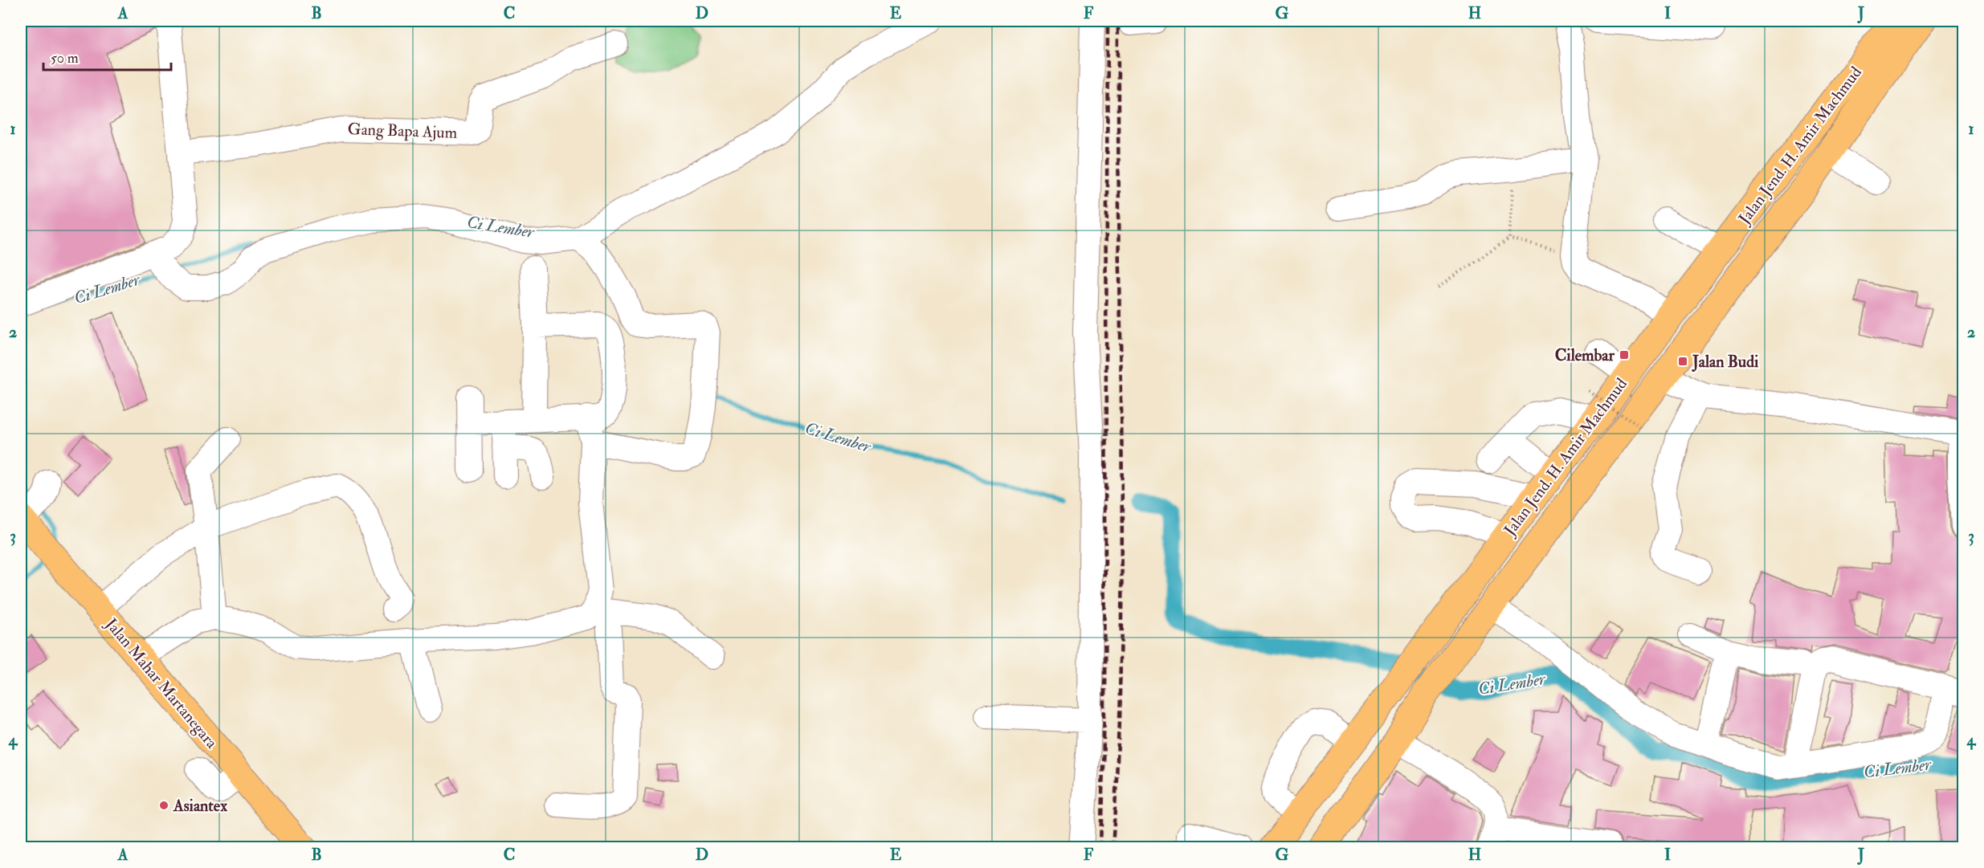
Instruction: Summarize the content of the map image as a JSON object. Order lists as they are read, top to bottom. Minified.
{"streets":{"main road":["Jalan Jend. H. Amir Machmud","Jalan Mahar Martanegara"],"street":["Gang Bapa Ajum"]},"water":["Ci Lember"],"places":{"transit":["Cilembar","Jalan Budi"],"other":["Asiantex"]},"scale_bar":"50 m","grid":{"columns":["A","B","C","D","E","F","G","H","I","J"],"rows":["1","2","3","4"]}}
